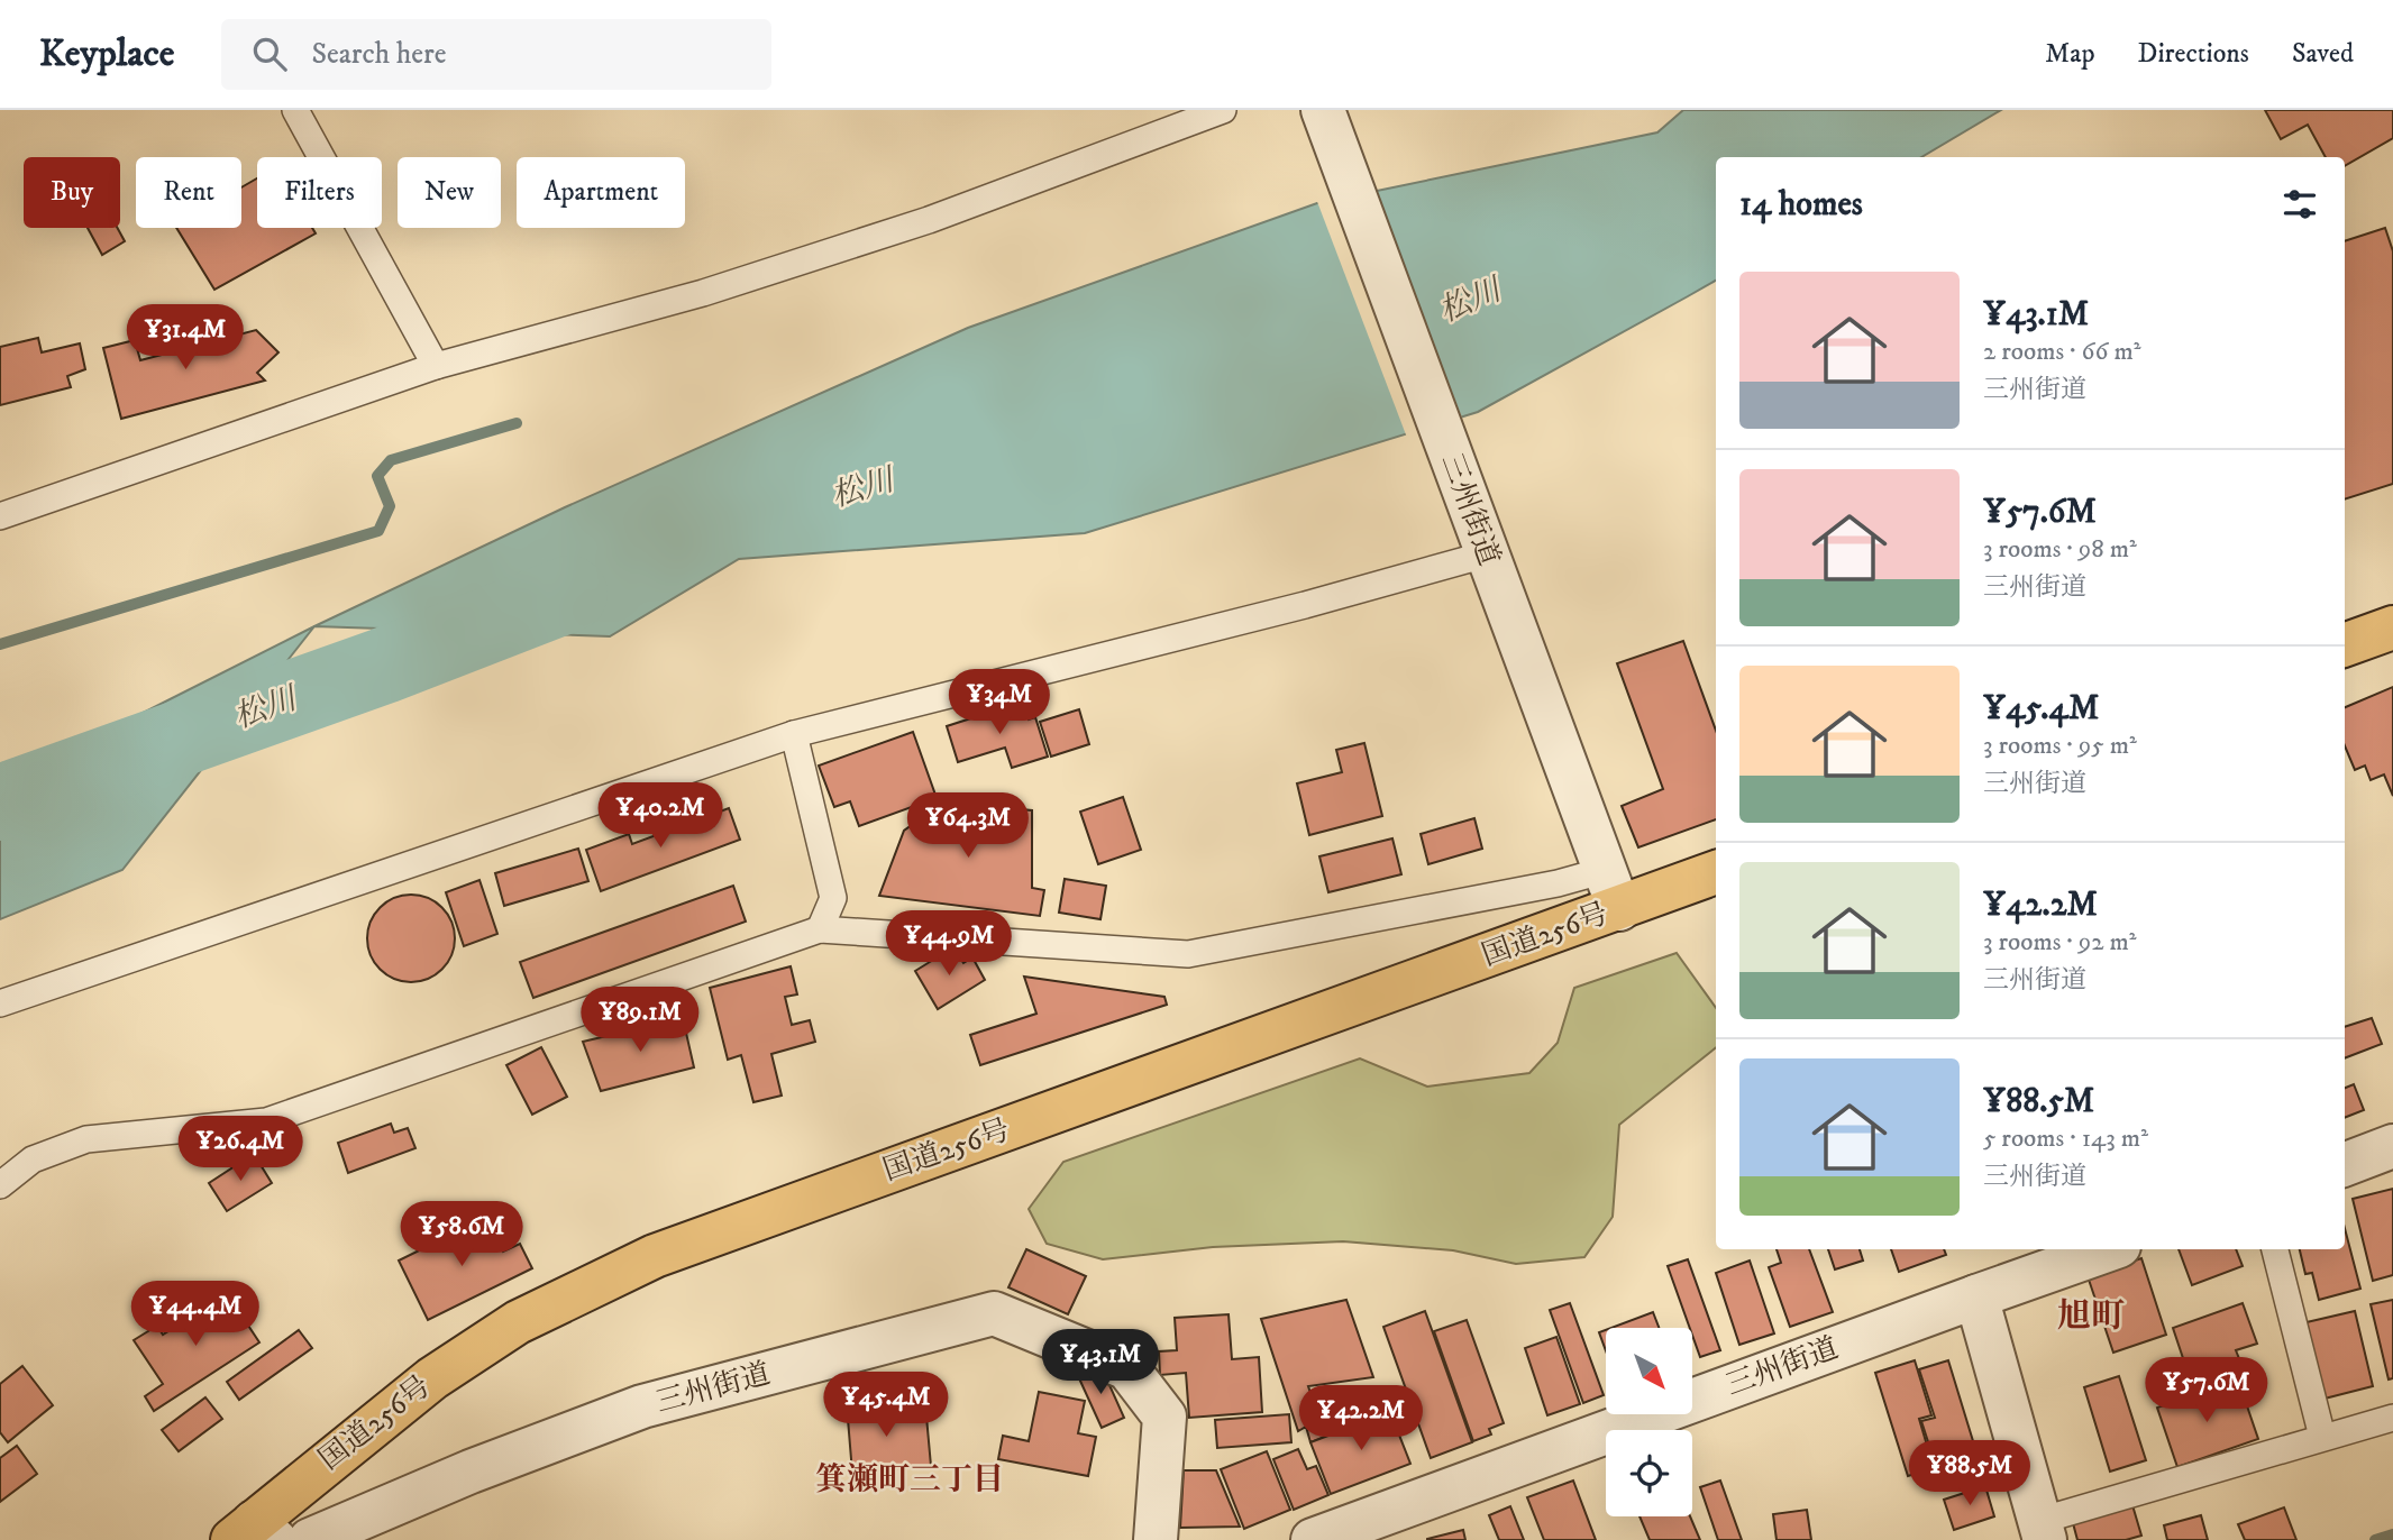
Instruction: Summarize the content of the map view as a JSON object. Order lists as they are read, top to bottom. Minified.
{"streets":{"highway":["国道256号"],"street":["三州街道"]},"crossings":[["三州街道","国道256号"]],"districts":["旭町","箕瀬町三丁目"],"water":["松川"],"north":"bottom right","page":{"header":"Keyplace","search":"Search here","nav":["Map","Directions","Saved"],"chip":["Buy","Rent","Filters","New","Apartment"],"heading":"14 homes","list":[{"name":"¥43.1M","note":"2 rooms · 66 m² · 三州街道"},{"name":"¥57.6M","note":"3 rooms · 98 m² · 三州街道"},{"name":"¥45.4M","note":"3 rooms · 95 m² · 三州街道"},{"name":"¥42.2M","note":"3 rooms · 92 m² · 三州街道"},{"name":"¥88.5M","note":"5 rooms · 143 m² · 三州街道"}],"price":["¥31.4M","¥34M","¥40.2M","¥64.3M","¥44.9M","¥89.1M","¥26.4M","¥58.6M","¥44.4M","¥43.1M","¥57.6M","¥45.4M","¥42.2M","¥88.5M"]}}
